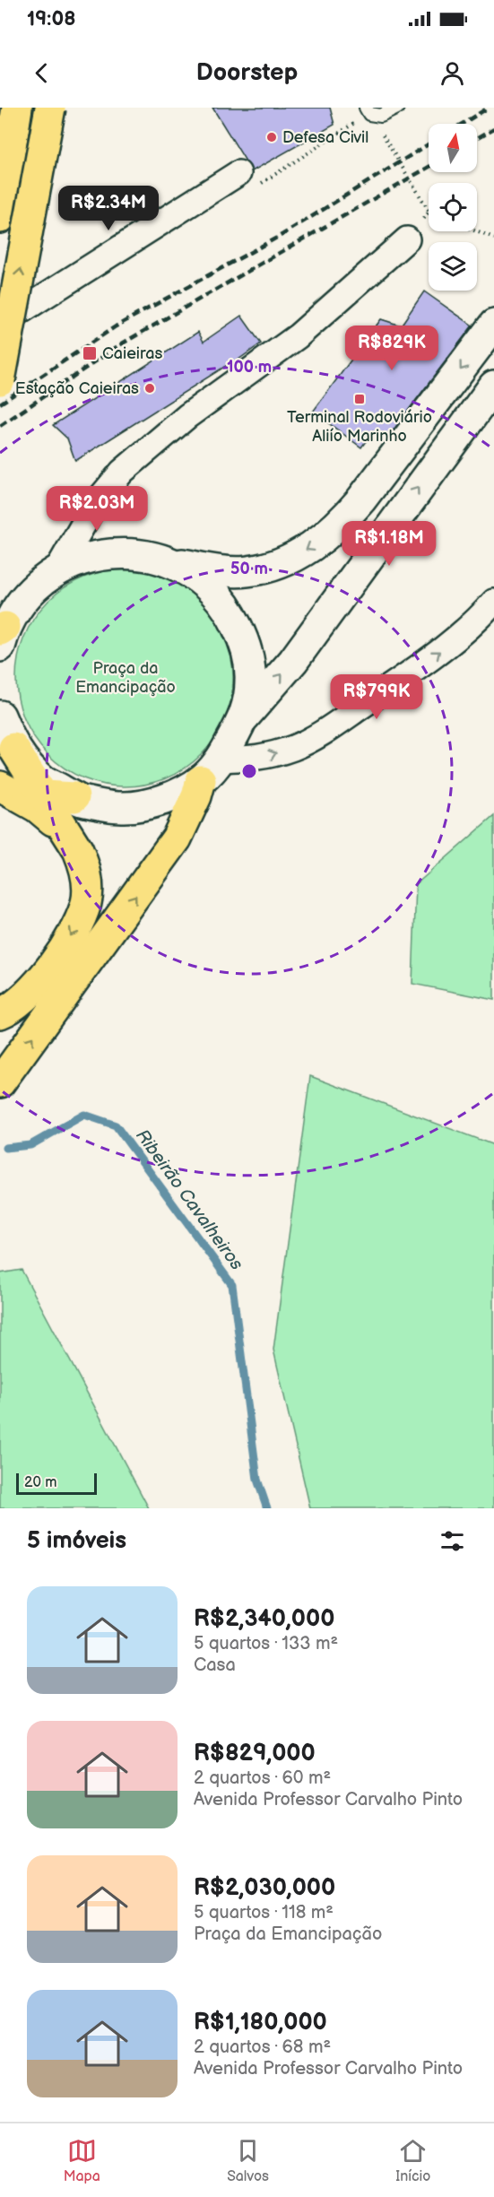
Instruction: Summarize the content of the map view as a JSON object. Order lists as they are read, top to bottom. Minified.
{"water":["Ribeirão Cavalheiros"],"parks":["Praça da Emancipação"],"places":{"other":["Defesa Civil","Estação Caieiras"],"transit":["Caieiras","Terminal Rodoviário Aliío Marinho"]},"scale_bar":"20 m","north":"top","page":{"status":"19:08","header":"Doorstep","price":["R$2.34M","R$829K","R$2.03M","R$1.18M","R$799K"],"scale":"20 m","heading":"5 imóveis","list":[{"name":"R$2,340,000","note":"5 quartos · 133 m² · Casa"},{"name":"R$829,000","note":"2 quartos · 60 m² · Avenida Professor Carvalho Pinto"},{"name":"R$2,030,000","note":"5 quartos · 118 m² · Praça da Emancipação"},{"name":"R$1,180,000","note":"2 quartos · 68 m² · Avenida Professor Carvalho Pinto"}],"tabs":["Mapa","Salvos","Início"]},"rings":["100 m","50 m"]}
